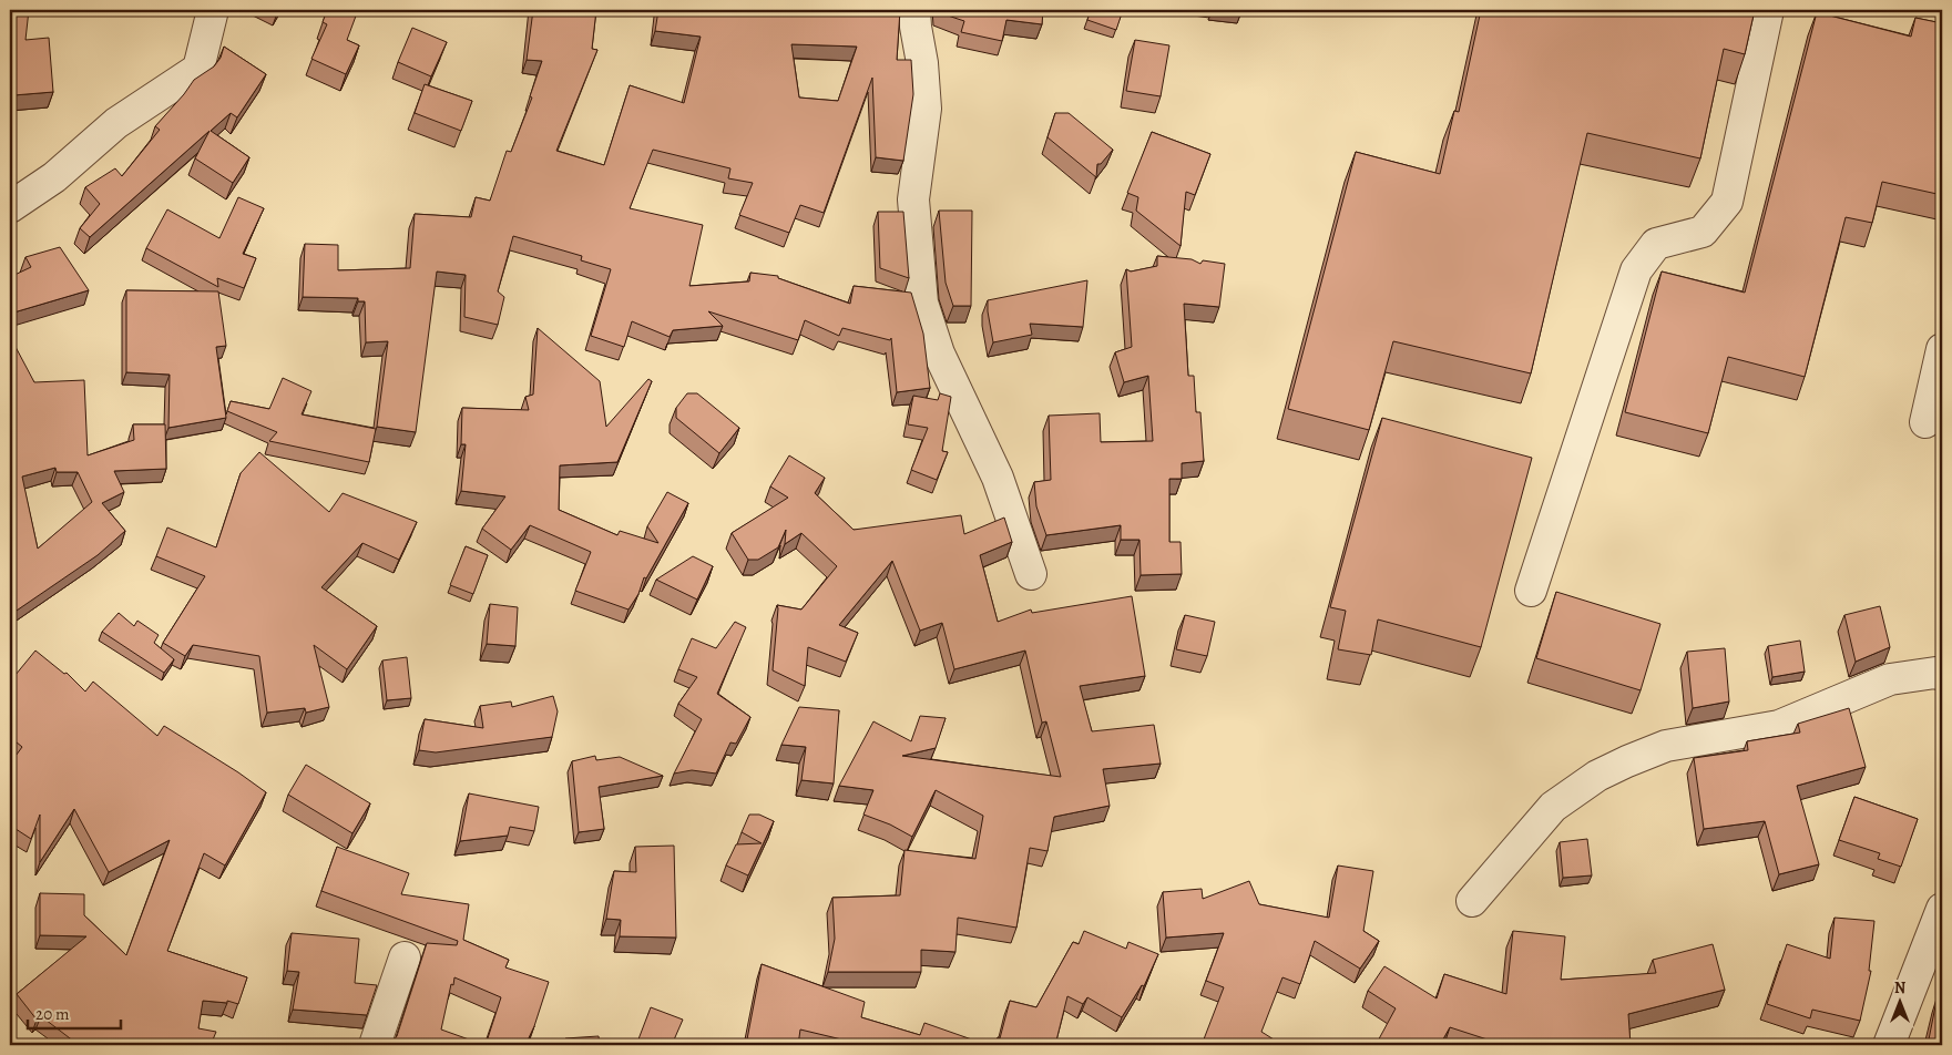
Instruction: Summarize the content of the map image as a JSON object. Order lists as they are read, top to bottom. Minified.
{"scale_bar":"20 m","north":"top"}
